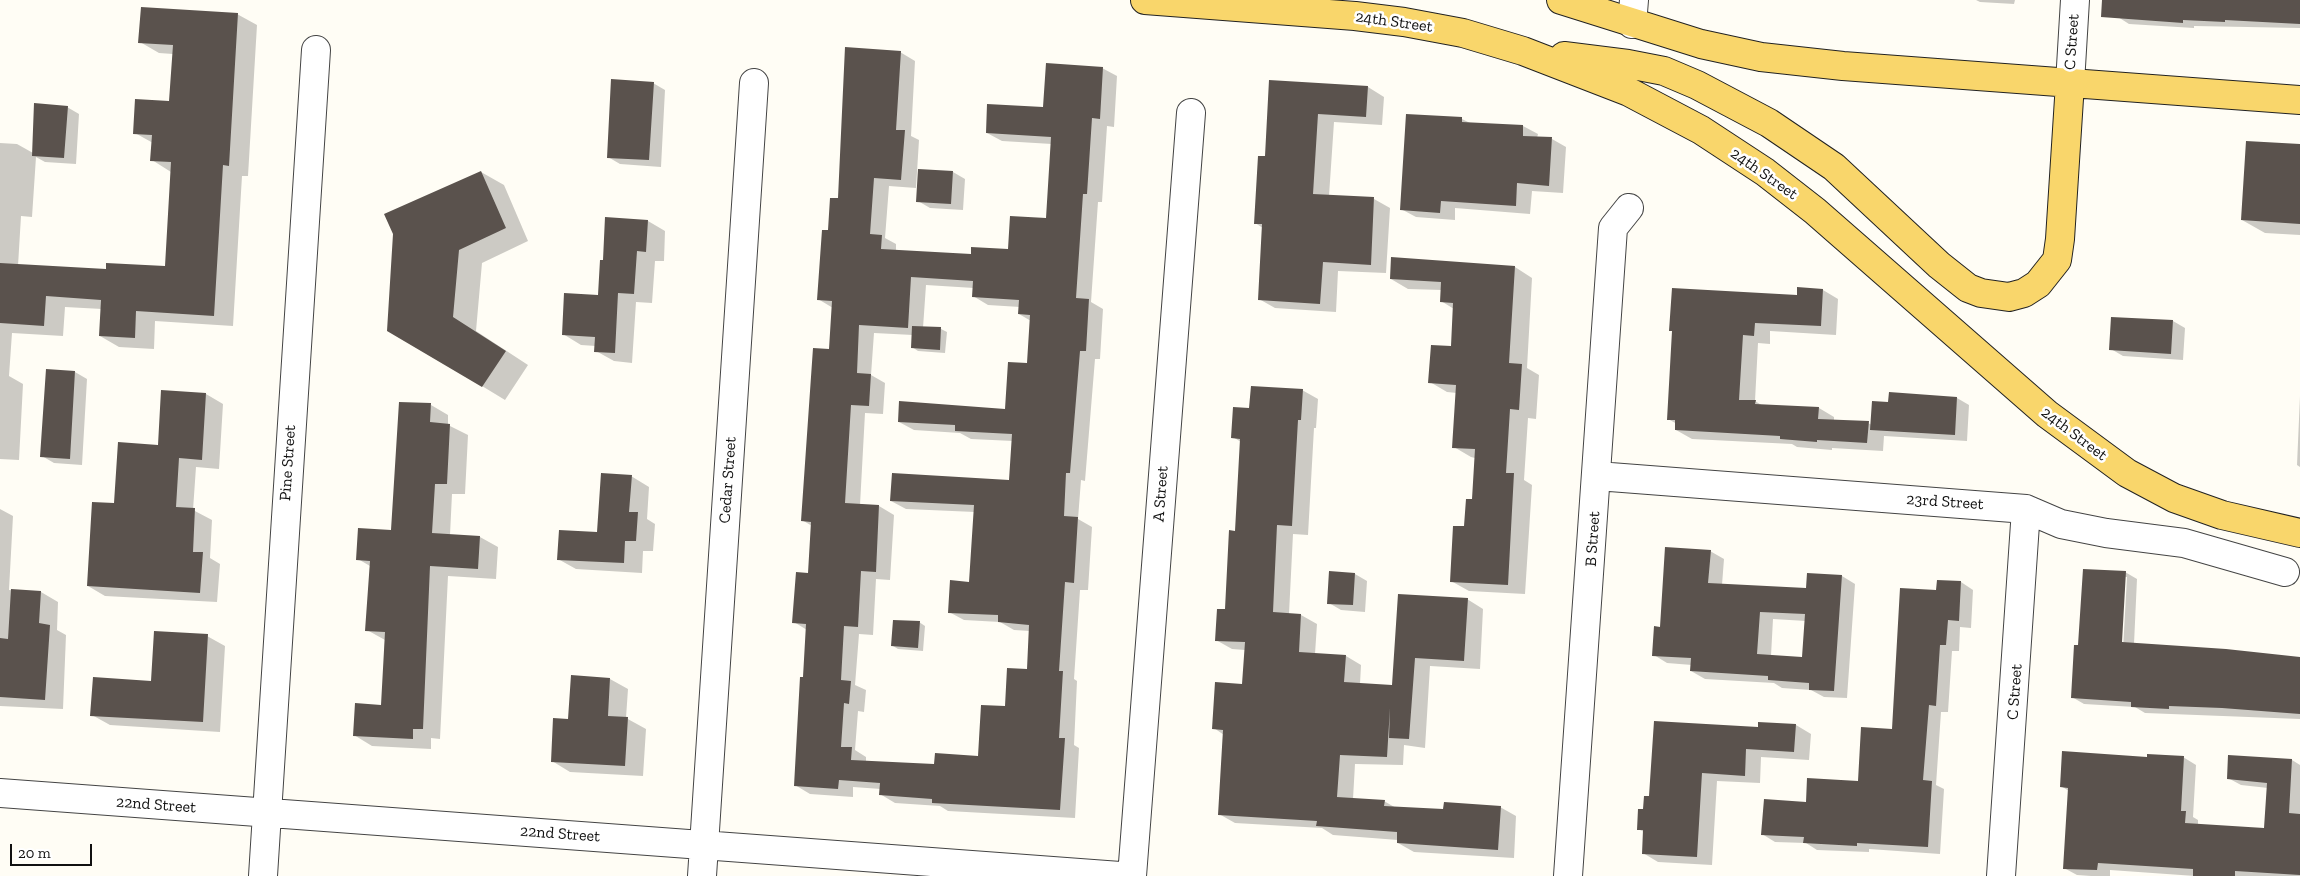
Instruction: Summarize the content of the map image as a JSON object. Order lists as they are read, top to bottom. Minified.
{"streets":{"main road":["24th Street"],"street":["C Street","Pine Street","Cedar Street","A Street","23rd Street","B Street","22nd Street"]},"crossings":[["C Street","23rd Street"],["Pine Street","22nd Street"],["Cedar Street","22nd Street"],["23rd Street","B Street"]],"scale_bar":"20 m"}
